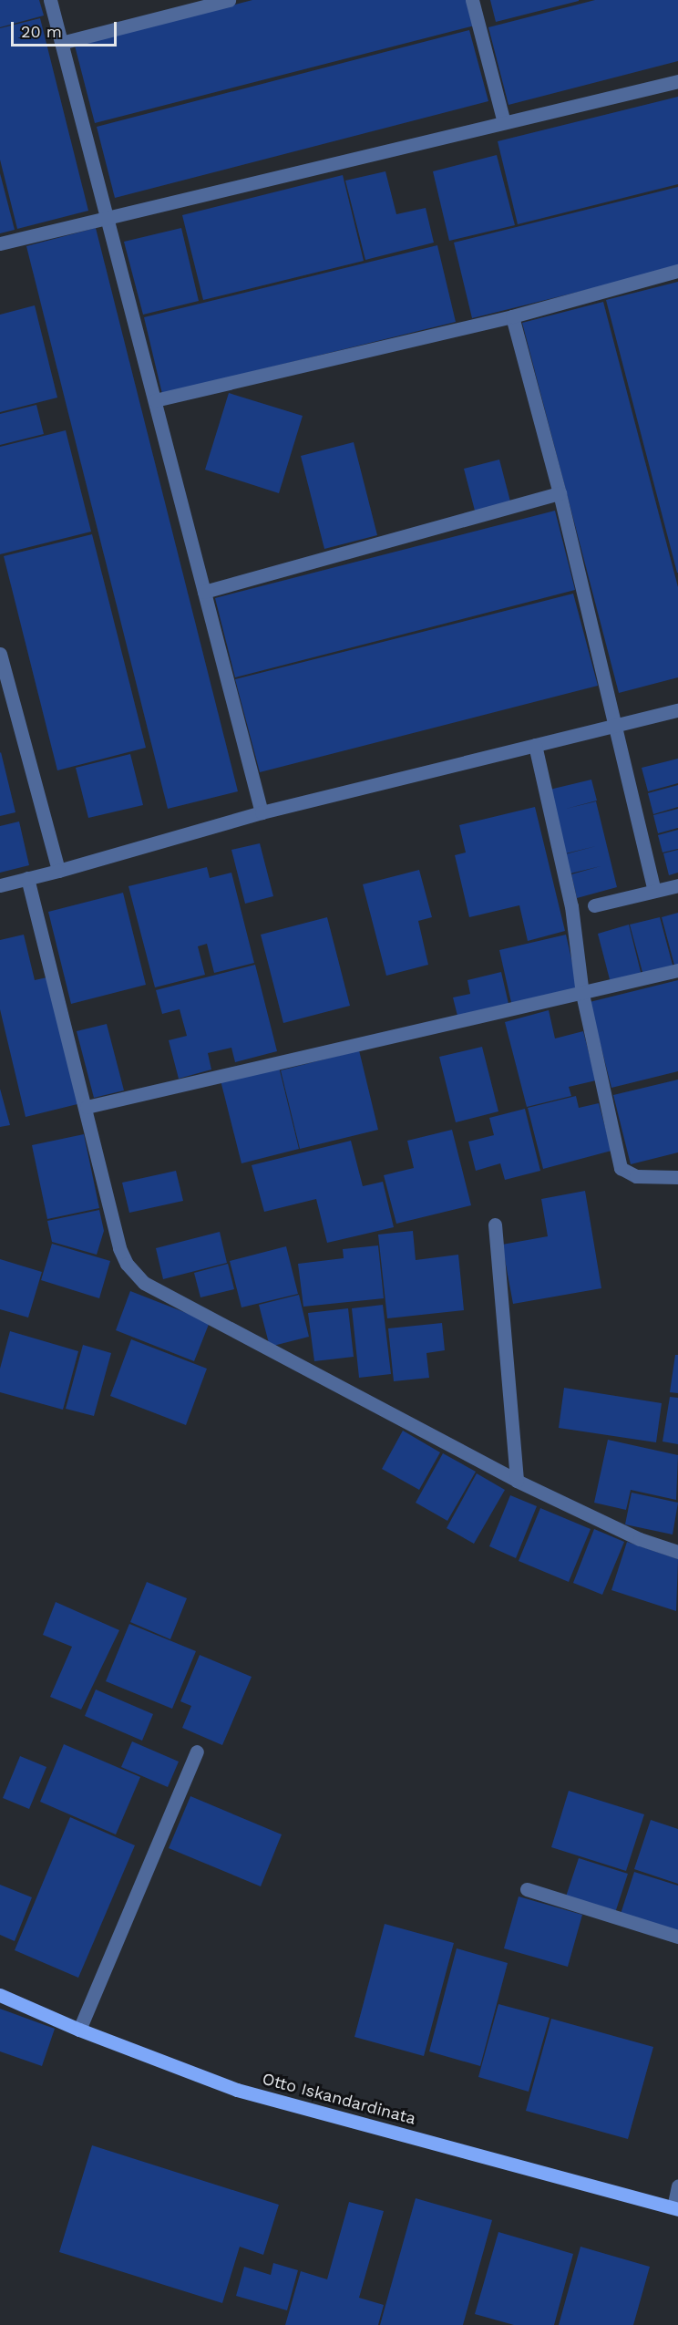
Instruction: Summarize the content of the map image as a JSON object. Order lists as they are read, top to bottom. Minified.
{"streets":{"main road":["Otto Iskandardinata"]},"scale_bar":"20 m"}
